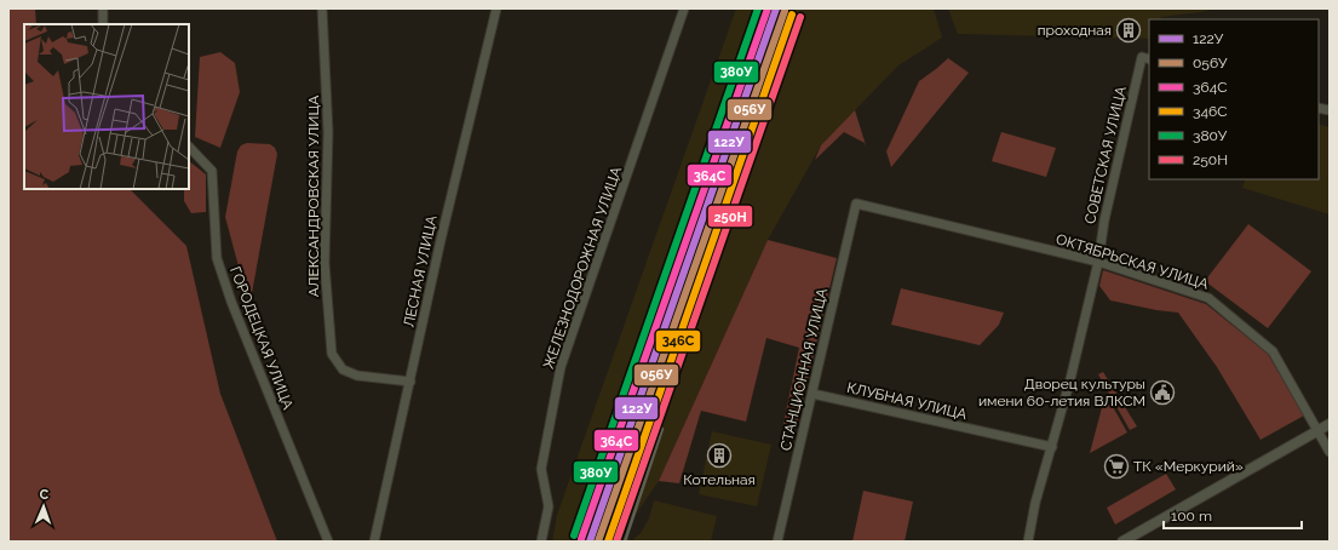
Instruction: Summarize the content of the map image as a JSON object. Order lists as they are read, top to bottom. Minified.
{"streets":{"street":["СОВЕТСКАЯ УЛИЦА","АЛЕКСАНДРОВСКАЯ УЛИЦА","ОКТЯБРЬСКАЯ УЛИЦА","ЖЕЛЕЗНОДОРОЖНАЯ УЛИЦА","ЛЕСНАЯ УЛИЦА","ГОРОДЕЦКАЯ УЛИЦА","СТАНЦИОННАЯ УЛИЦА","КЛУБНАЯ УЛИЦА"]},"crossings":[["СОВЕТСКАЯ УЛИЦА","ОКТЯБРЬСКАЯ УЛИЦА"],["СОВЕТСКАЯ УЛИЦА","КЛУБНАЯ УЛИЦА"],["АЛЕКСАНДРОВСКАЯ УЛИЦА","ЛЕСНАЯ УЛИЦА"],["ОКТЯБРЬСКАЯ УЛИЦА","СТАНЦИОННАЯ УЛИЦА"],["СТАНЦИОННАЯ УЛИЦА","КЛУБНАЯ УЛИЦА"]],"places":{"building":["проходная","Котельная"],"public building":["Дворец культуры имени 60-летия ВЛКСМ"],"supermarket":["ТК «Меркурий»"]},"lines":["transit line 122У","transit line 364С","transit line 380У","transit line 056У","transit line 346С","transit line 250Н"],"legend":["122У","056У","364С","346С","380У","250Н"],"scale_bar":"100 m","north":"top"}
